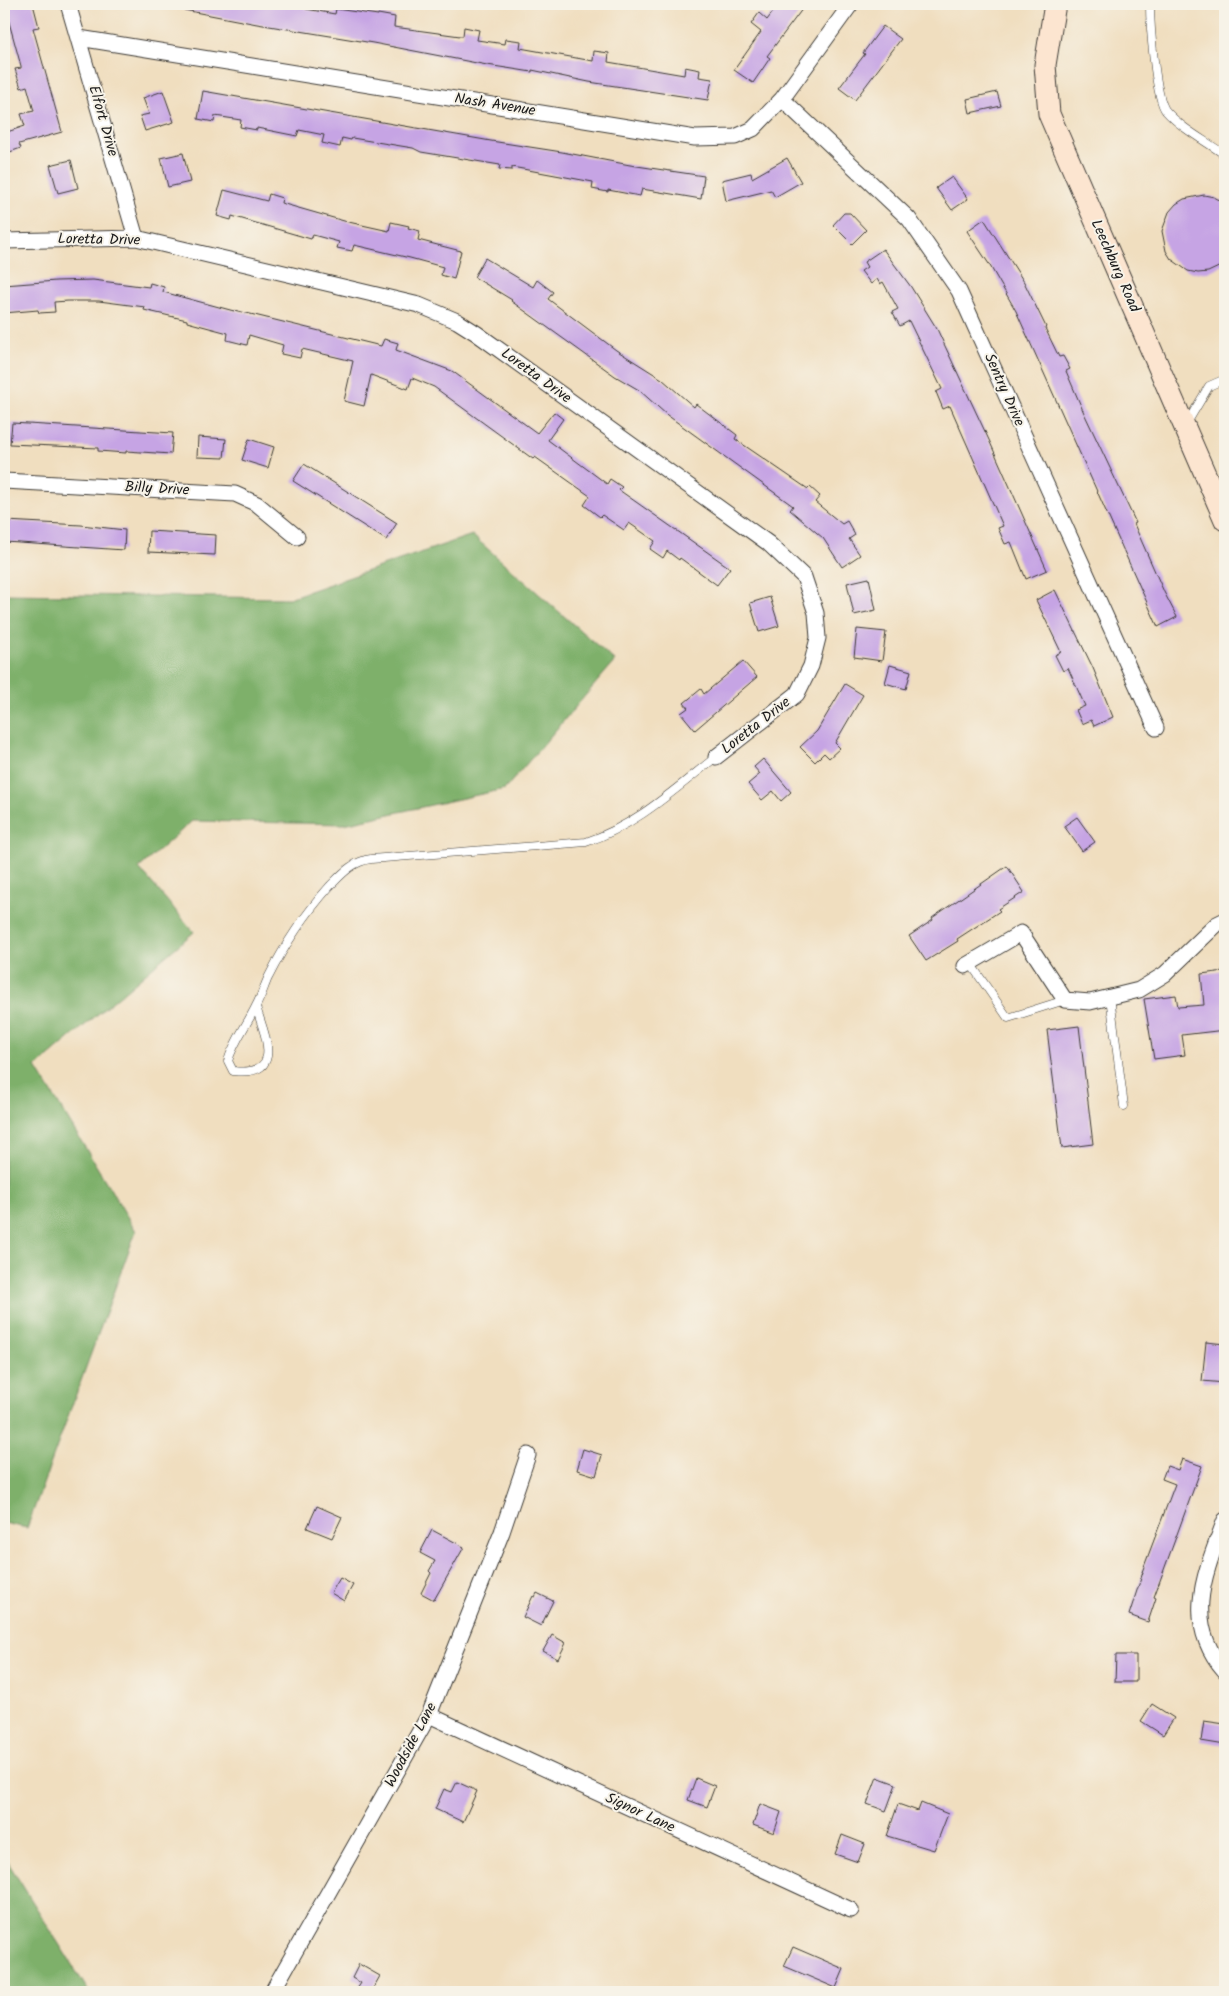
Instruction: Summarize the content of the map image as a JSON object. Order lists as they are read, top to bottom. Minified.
{"streets":{"street":["Nash Avenue","Elfort Drive","Loretta Drive","Leechburg Road","Sentry Drive","Billy Drive","Woodside Lane","Signor Lane"]},"crossings":[["Nash Avenue","Elfort Drive"],["Nash Avenue","Sentry Drive"],["Elfort Drive","Loretta Drive"],["Woodside Lane","Signor Lane"]]}
